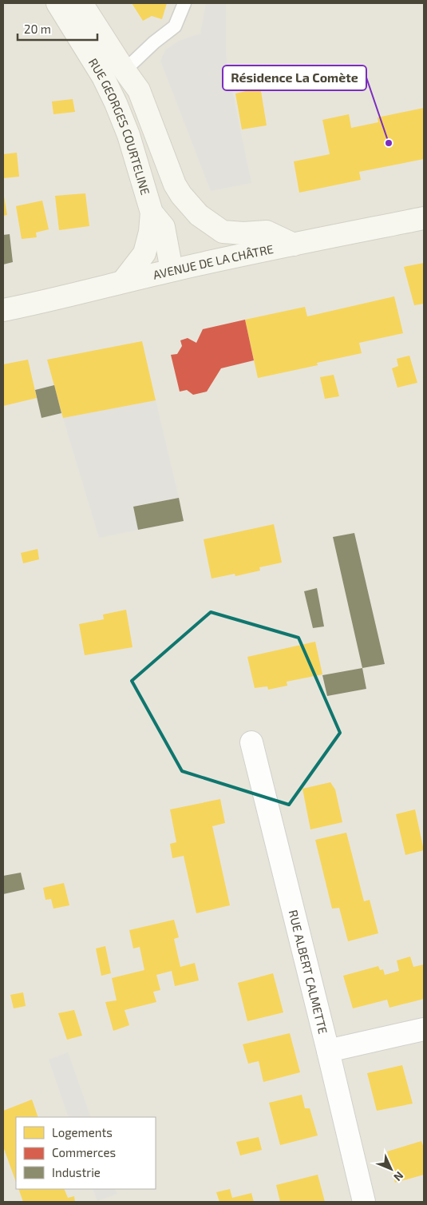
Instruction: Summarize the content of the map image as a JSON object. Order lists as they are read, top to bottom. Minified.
{"streets":{"street":["RUE GEORGES COURTELINE","AVENUE DE LA CHÂTRE","RUE ALBERT CALMETTE"]},"crossings":[["RUE GEORGES COURTELINE","AVENUE DE LA CHÂTRE"]],"places":["Résidence La Comète"],"legend":["Logements","Commerces","Industrie"],"scale_bar":"20 m","north":"bottom right"}
